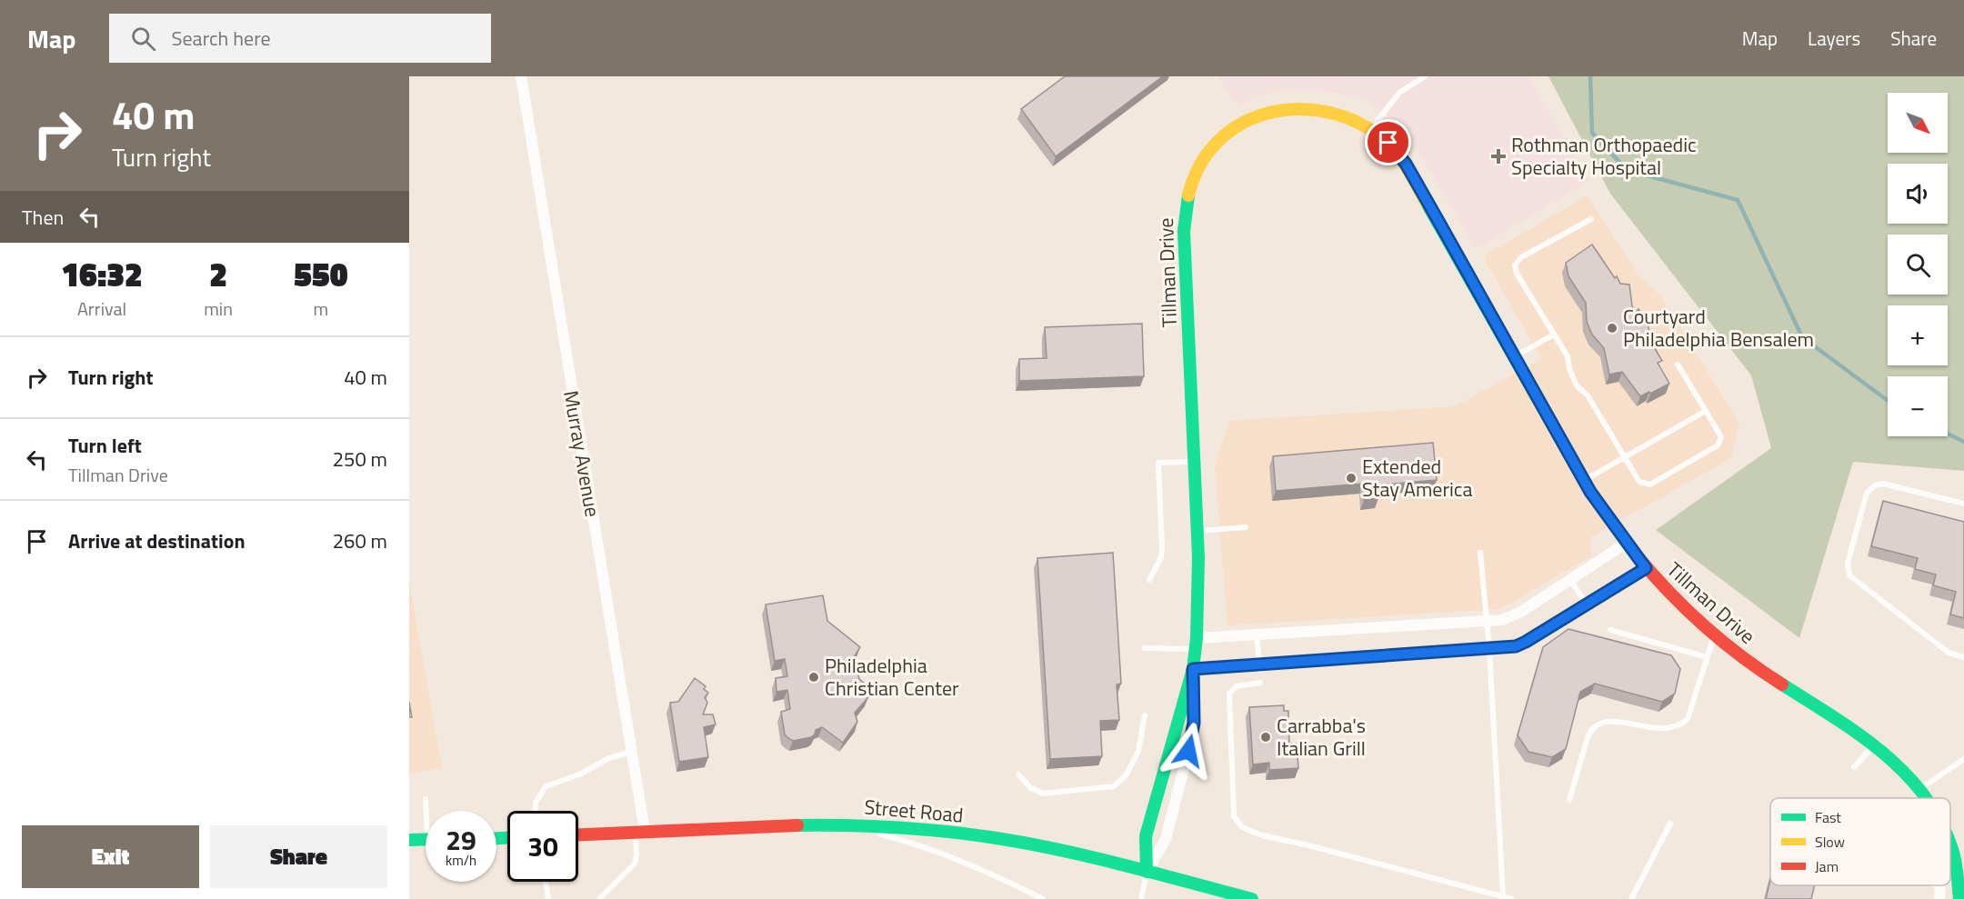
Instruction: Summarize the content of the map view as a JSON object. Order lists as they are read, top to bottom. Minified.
{"streets":{"street":["Tillman Drive","Murray Avenue","Street Road"]},"crossings":[["Tillman Drive","Street Road"],["Murray Avenue","Street Road"]],"places":{"health":["Rothman Orthopaedic Specialty Hospital"],"other":["Courtyard Philadelphia Bensalem","Extended Stay America","Philadelphia Christian Center","Carrabba's Italian Grill"]},"legend":["Fast","Slow","Jam"],"north":"bottom right","page":{"header":"Map","search":"Search here","nav":["Map","Layers","Share"],"turn":["40 m","Turn right"],"map_buttons":["+","−"],"then":"Then","eta":["16:32","Arrival","2","min","550","m"],"list":[{"name":"Turn right","value":"40 m"},{"name":"Turn left","note":"Tillman Drive","value":"250 m"},{"name":"Arrive at destination","value":"260 m"}],"speed":"29 km/h","limit":"30","buttons":["Exit","Share"]}}
